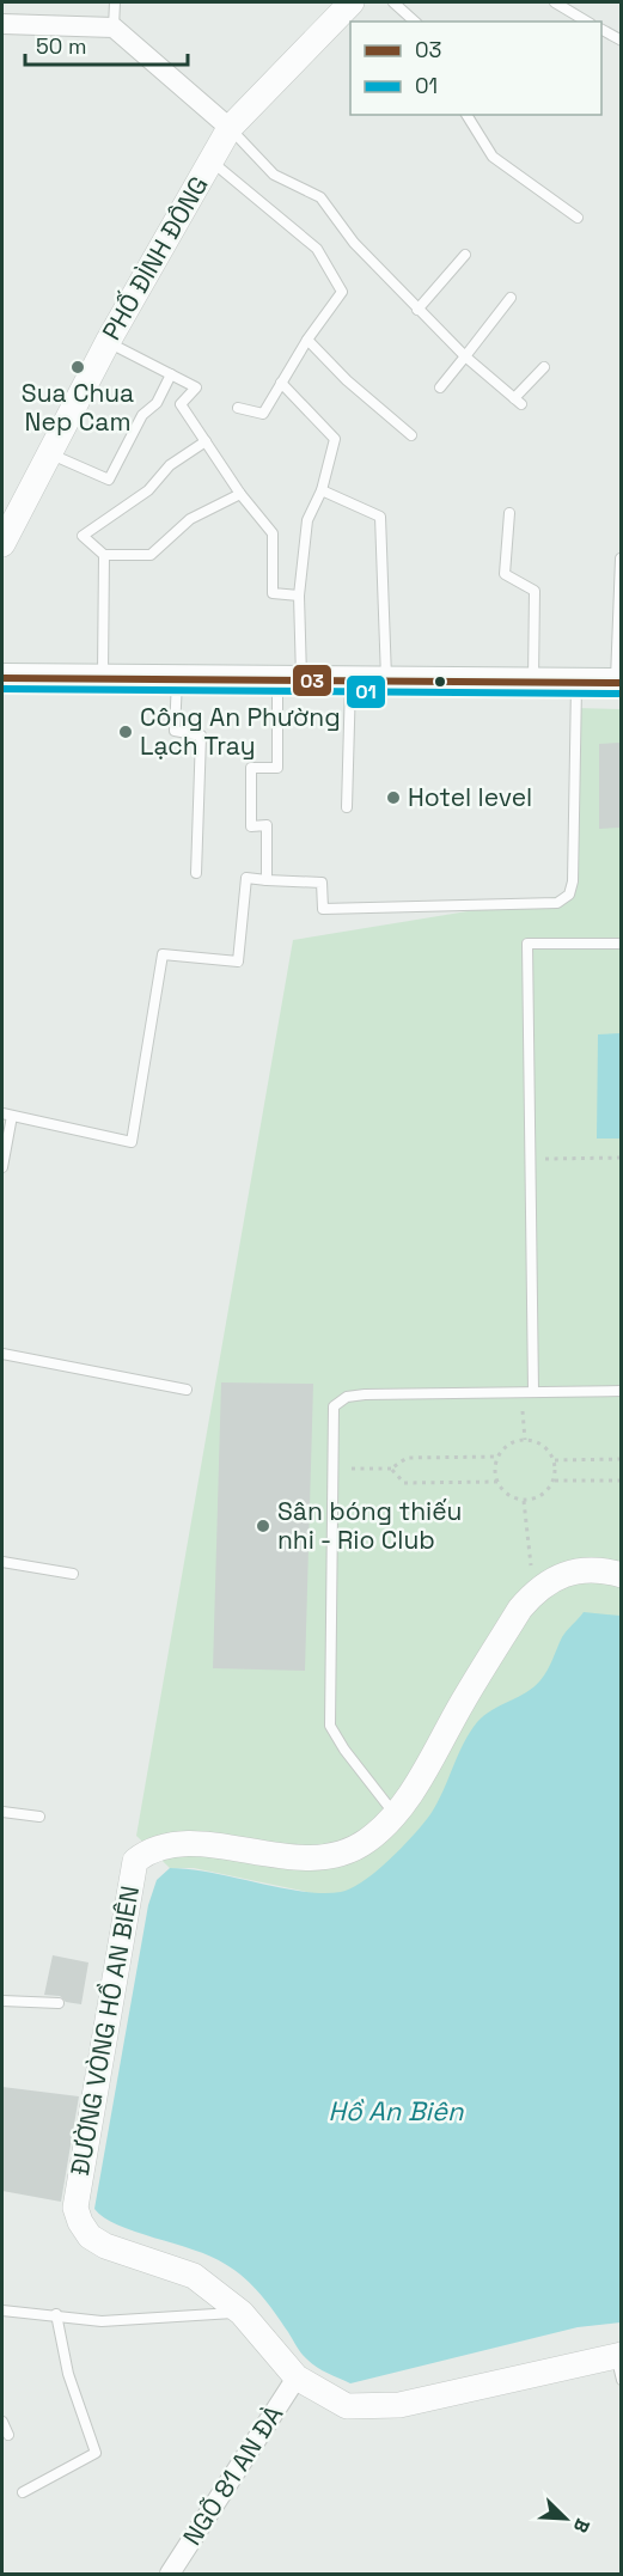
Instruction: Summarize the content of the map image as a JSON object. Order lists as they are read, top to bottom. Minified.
{"streets":{"street":["PHỐ ĐÌNH ĐÔNG","ĐƯỜNG VÒNG HỒ AN BIÊN","NGÕ 81 AN ĐÀ"]},"crossings":[["ĐƯỜNG VÒNG HỒ AN BIÊN","NGÕ 81 AN ĐÀ"]],"water":["Hồ An Biên"],"places":["Sua Chua Nep Cam","Công An Phường Lạch Tray","Hotel level","Sân bóng thiếu nhi - Rio Club"],"lines":["transit line 03","transit line 01"],"legend":["03","01"],"scale_bar":"50 m","north":"bottom right"}
